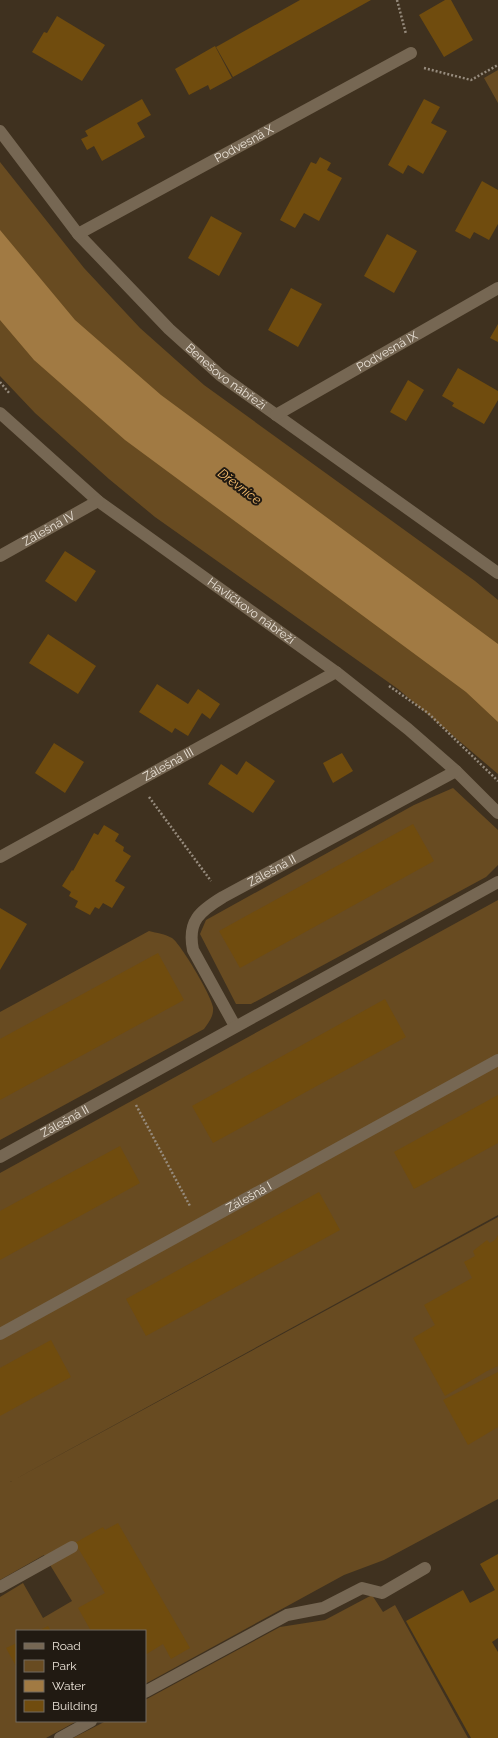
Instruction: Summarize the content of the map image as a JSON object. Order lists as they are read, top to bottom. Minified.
{"streets":{"street":["Podvesná X","Podvesná IX","Benešovo nábřeží","Zálešná IV","Havlíčkovo nábřeží","Zálešná III","Zálešná II","Zálešná I"]},"crossings":[["Podvesná X","Benešovo nábřeží"],["Podvesná IX","Benešovo nábřeží"],["Zálešná IV","Havlíčkovo nábřeží"],["Havlíčkovo nábřeží","Zálešná III"],["Havlíčkovo nábřeží","Zálešná II"]],"water":["Dřevnice"],"legend":["Road","Park","Water","Building"]}
